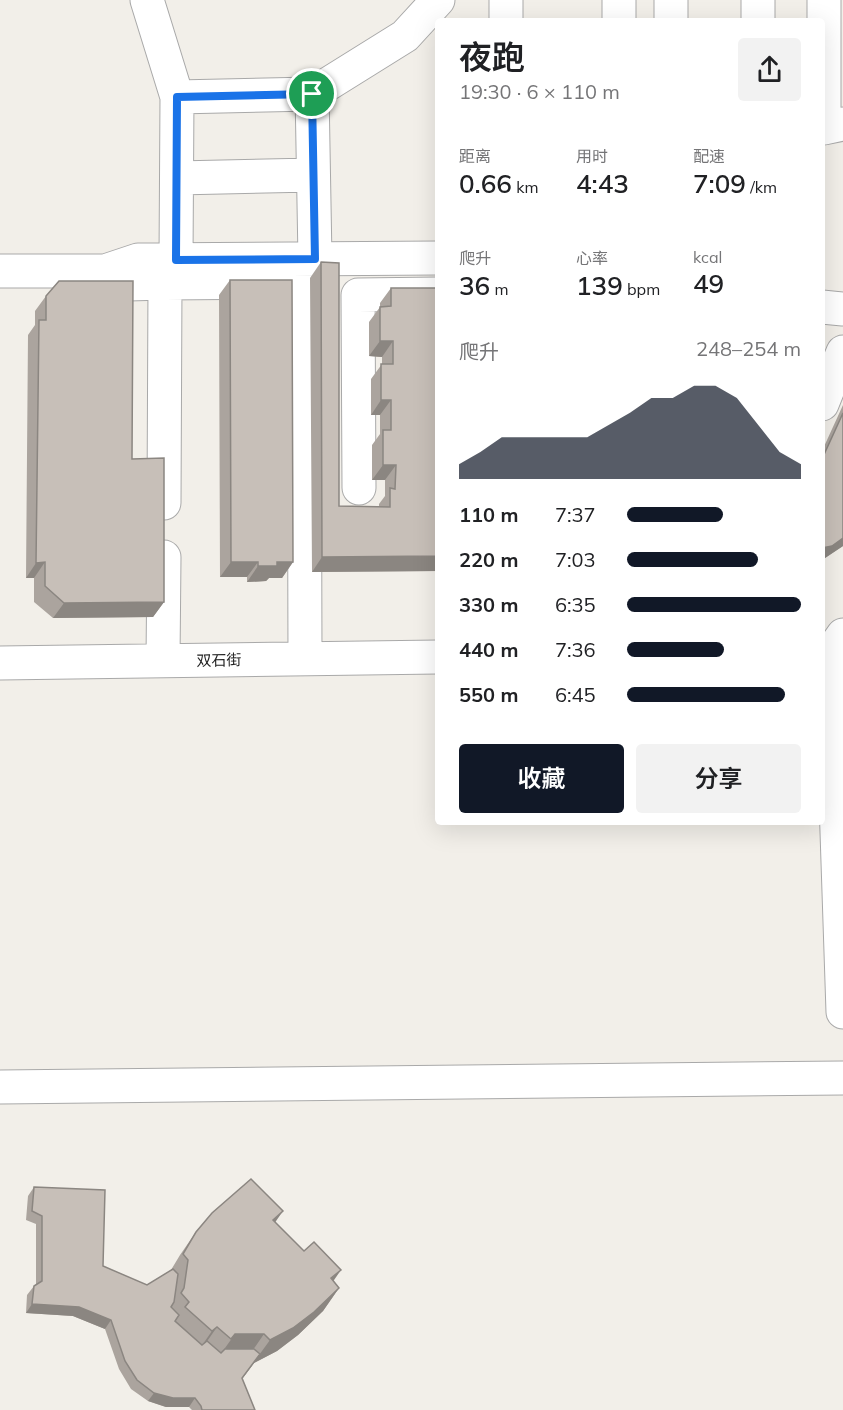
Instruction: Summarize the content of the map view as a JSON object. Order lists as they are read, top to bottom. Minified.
{"streets":{"street":["双石街"]},"page":{"heading":["夜跑","19:30 · 6 × 110 m"],"stats":[["距离","0.66 km"],["用时","4:43"],["配速","7:09 /km"],["爬升","36 m"],["心率","139 bpm"],["kcal","49"]],"chart":["爬升","248–254 m"],"list":[{"name":"110 m","note":"7:37"},{"name":"220 m","note":"7:03"},{"name":"330 m","note":"6:35"},{"name":"440 m","note":"7:36"},{"name":"550 m","note":"6:45"}],"buttons":["收藏","分享"]}}
